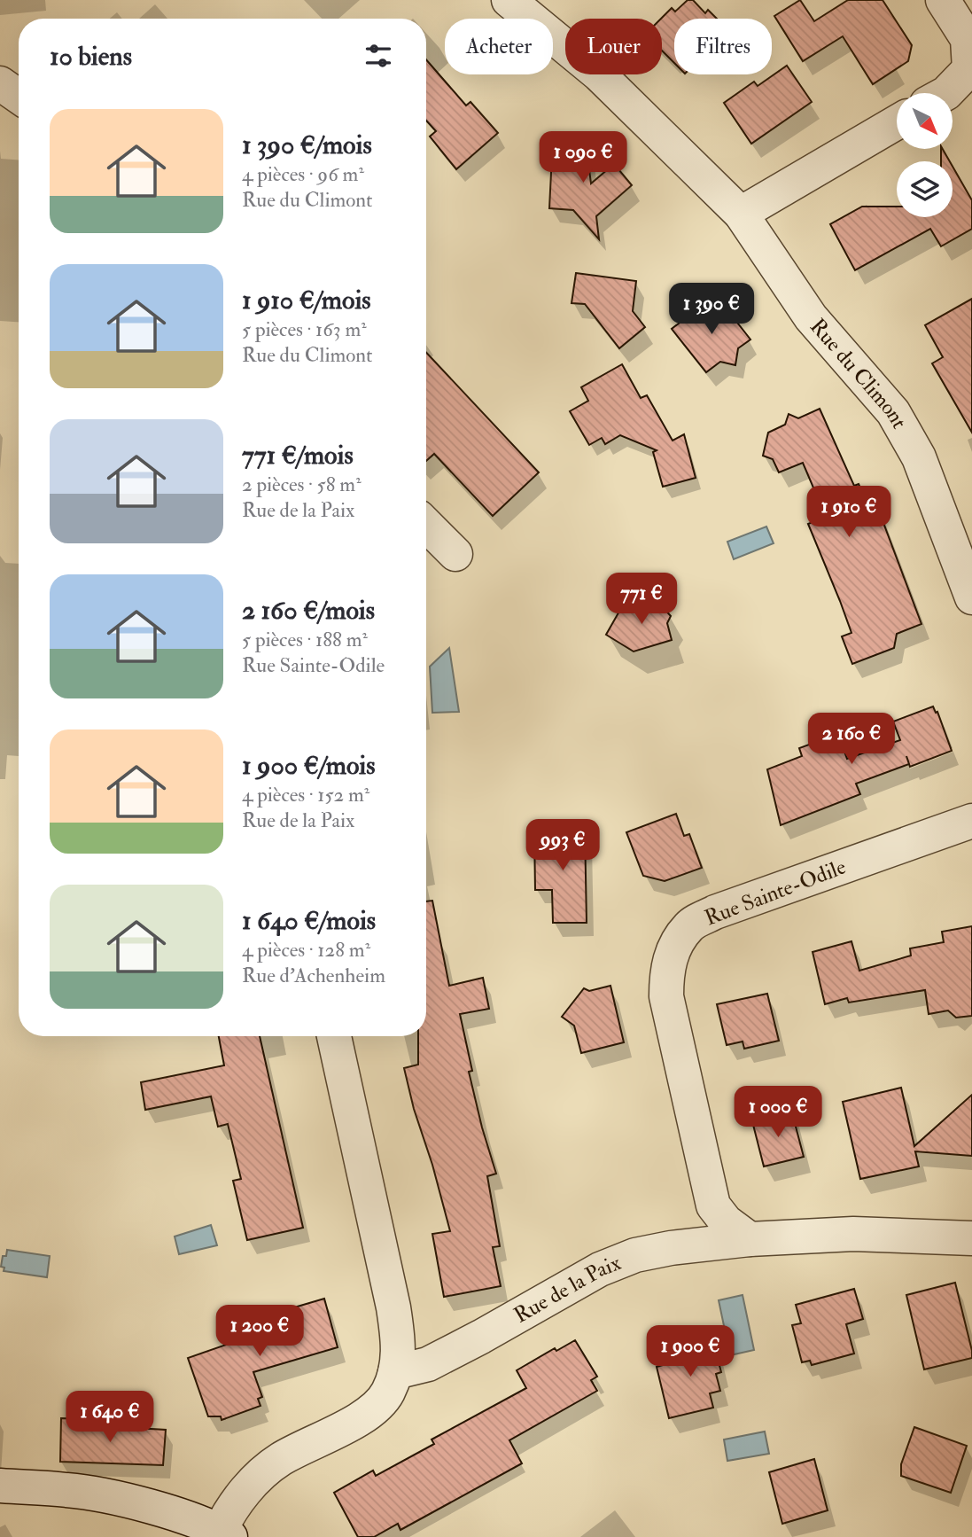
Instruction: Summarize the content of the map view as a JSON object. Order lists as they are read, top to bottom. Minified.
{"streets":{"street":["Rue du Climont","Rue Sainte-Odile","Rue de la Paix"]},"crossings":[["Rue Sainte-Odile","Rue de la Paix"]],"north":"bottom right","page":{"chip":["Acheter","Louer","Filtres"],"heading":"10 biens","list":[{"name":"1 390 €/mois","note":"4 pièces · 96 m² · Rue du Climont"},{"name":"1 910 €/mois","note":"5 pièces · 163 m² · Rue du Climont"},{"name":"771 €/mois","note":"2 pièces · 58 m² · Rue de la Paix"},{"name":"2 160 €/mois","note":"5 pièces · 188 m² · Rue Sainte-Odile"},{"name":"1 900 €/mois","note":"4 pièces · 152 m² · Rue de la Paix"},{"name":"1 640 €/mois","note":"4 pièces · 128 m² · Rue d'Achenheim"}],"price":["1 090 €","1 390 €","1 910 €","771 €","2 160 €","993 €","1 000 €","1 200 €","1 900 €","1 640 €"]}}
